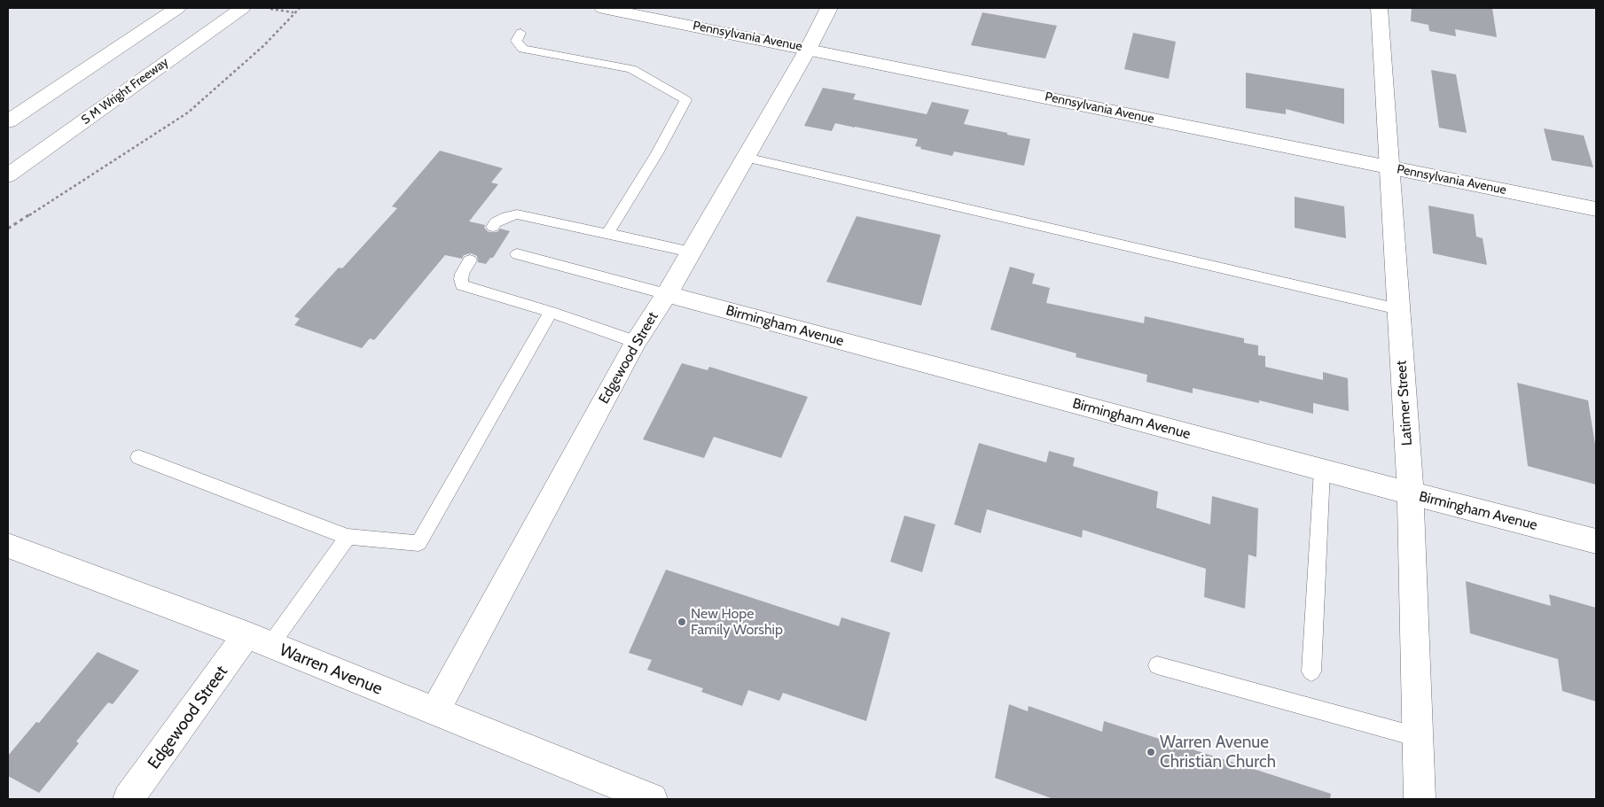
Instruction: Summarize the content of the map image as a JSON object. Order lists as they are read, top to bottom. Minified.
{"streets":{"street":["Pennsylvania Avenue","S M Wright Freeway","Birmingham Avenue","Edgewood Street","Latimer Street","Warren Avenue"]},"crossings":[["Pennsylvania Avenue","Edgewood Street"],["Pennsylvania Avenue","Latimer Street"],["Birmingham Avenue","Edgewood Street"],["Birmingham Avenue","Latimer Street"],["Edgewood Street","Warren Avenue"]],"places":["New Hope Family Worship","Warren Avenue Christian Church"]}
